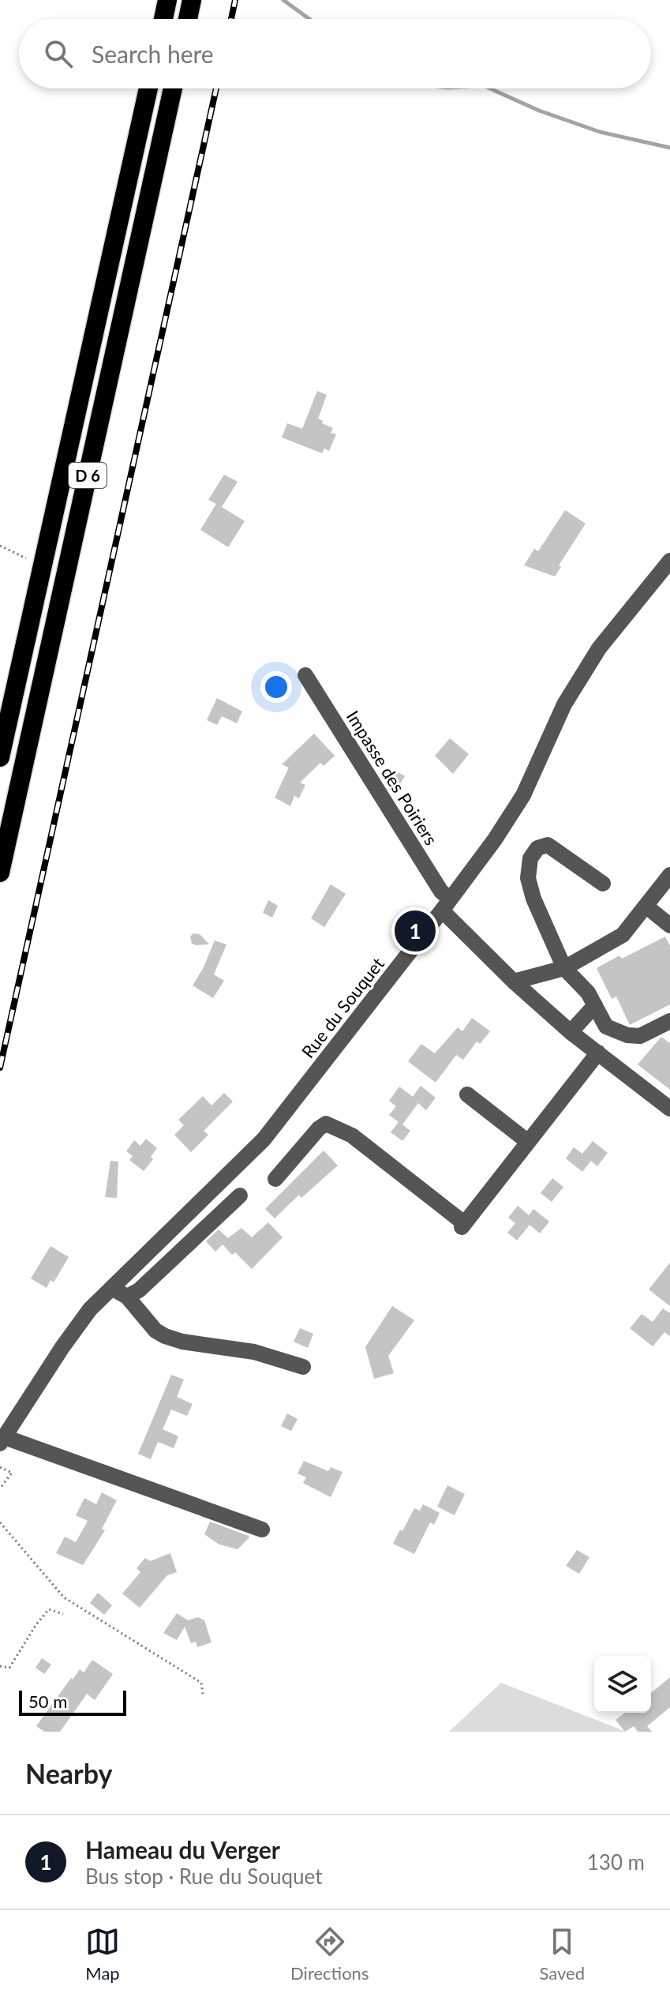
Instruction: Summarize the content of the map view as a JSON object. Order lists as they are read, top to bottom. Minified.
{"streets":{"highway":["D 6"],"street":["Impasse des Poiriers","Rue du Souquet"]},"crossings":[["Impasse des Poiriers","Rue du Souquet"]],"scale_bar":"50 m","page":{"search":"Search here","pins":"1","scale":"50 m","heading":"Nearby","list":[{"mark":"1","name":"Hameau du Verger","note":"Bus stop · Rue du Souquet","value":"130 m"}],"nav":["Map","Directions","Saved"]}}
